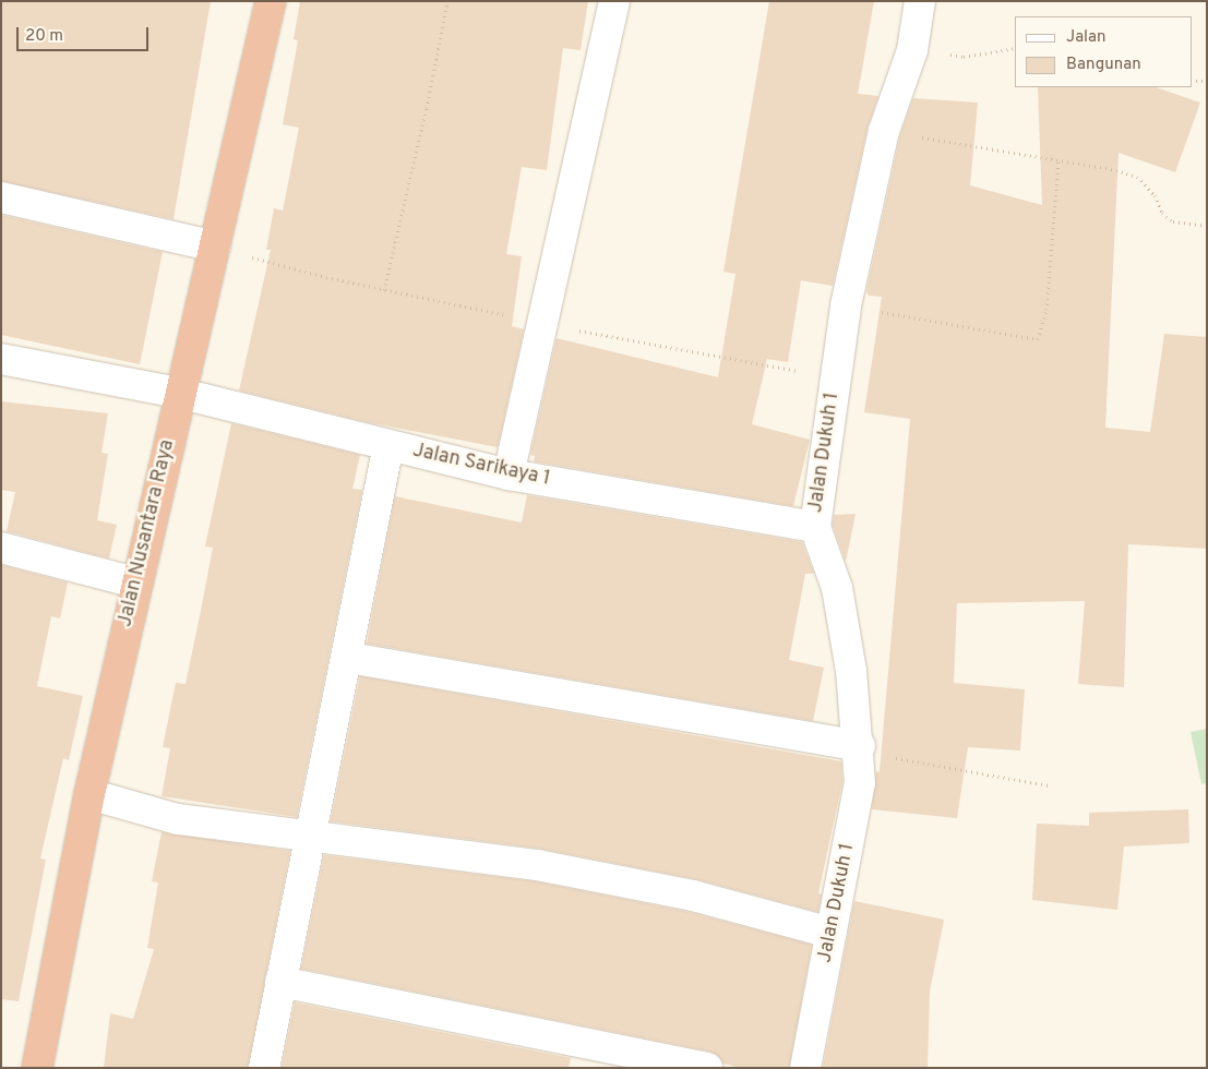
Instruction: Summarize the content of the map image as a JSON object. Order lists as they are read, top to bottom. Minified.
{"streets":{"highway":["Jalan Nusantara Raya"],"street":["Jalan Dukuh 1","Jalan Sarikaya 1"]},"crossings":[["Jalan Dukuh 1","Jalan Sarikaya 1"],["Jalan Sarikaya 1","Jalan Nusantara Raya"]],"legend":["Jalan","Bangunan"],"scale_bar":"20 m"}
